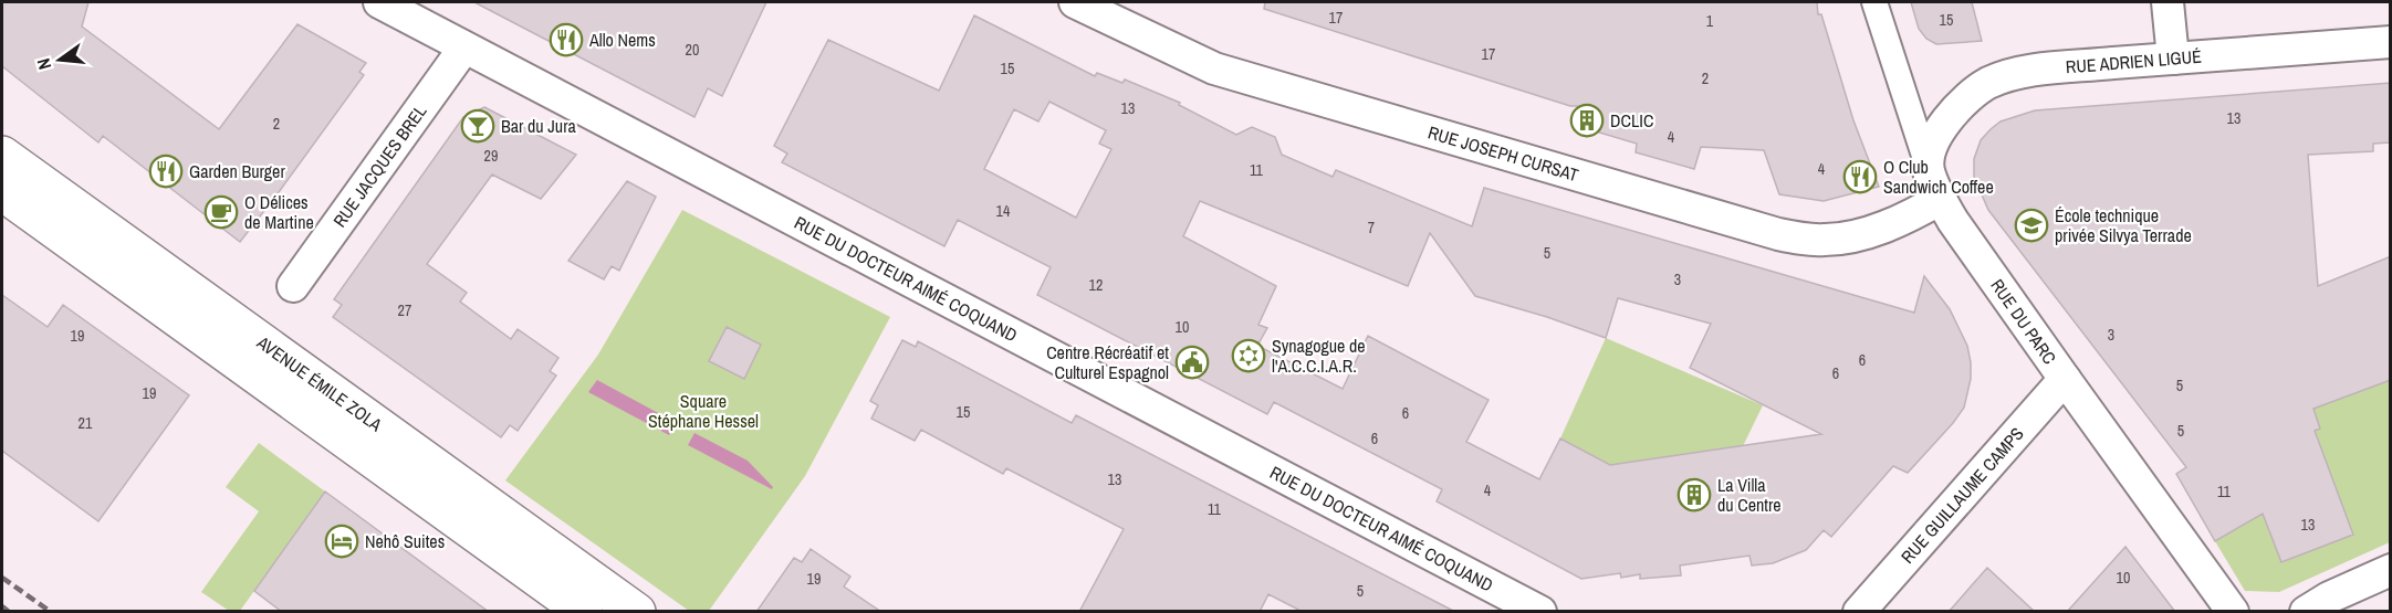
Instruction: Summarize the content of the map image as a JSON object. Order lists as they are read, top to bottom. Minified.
{"streets":{"street":["RUE ADRIEN LIGUÉ","RUE JOSEPH CURSAT","RUE JACQUES BREL","RUE DU DOCTEUR AIMÉ COQUAND","RUE DU PARC","AVENUE ÉMILE ZOLA","RUE GUILLAUME CAMPS"]},"crossings":[["RUE ADRIEN LIGUÉ","RUE DU PARC"],["RUE JOSEPH CURSAT","RUE DU PARC"],["RUE JACQUES BREL","RUE DU DOCTEUR AIMÉ COQUAND"],["RUE DU PARC","RUE GUILLAUME CAMPS"]],"parks":["Square Stéphane Hessel"],"places":{"restaurant":["Allo Nems","Garden Burger","O Club Sandwich Coffee"],"building":["DCLIC","La Villa du Centre"],"bar":["Bar du Jura"],"cafe":["O Délices de Martine"],"school or university":["École technique privée Silvya Terrade"],"synagogue":["Synagogue de l'A.C.C.I.A.R."],"public building":["Centre Récréatif et Culturel Espagnol"],"hotel":["Nehô Suites"]},"house_numbers":["17","15","1","20","17","15","2","13","13","2","4","29","4","11","14","7","5","3","12","27","10","3","19","6","6","5","19","15","6","21","5","6","13","4","11","11","13","10","19","5"],"north":"left"}
